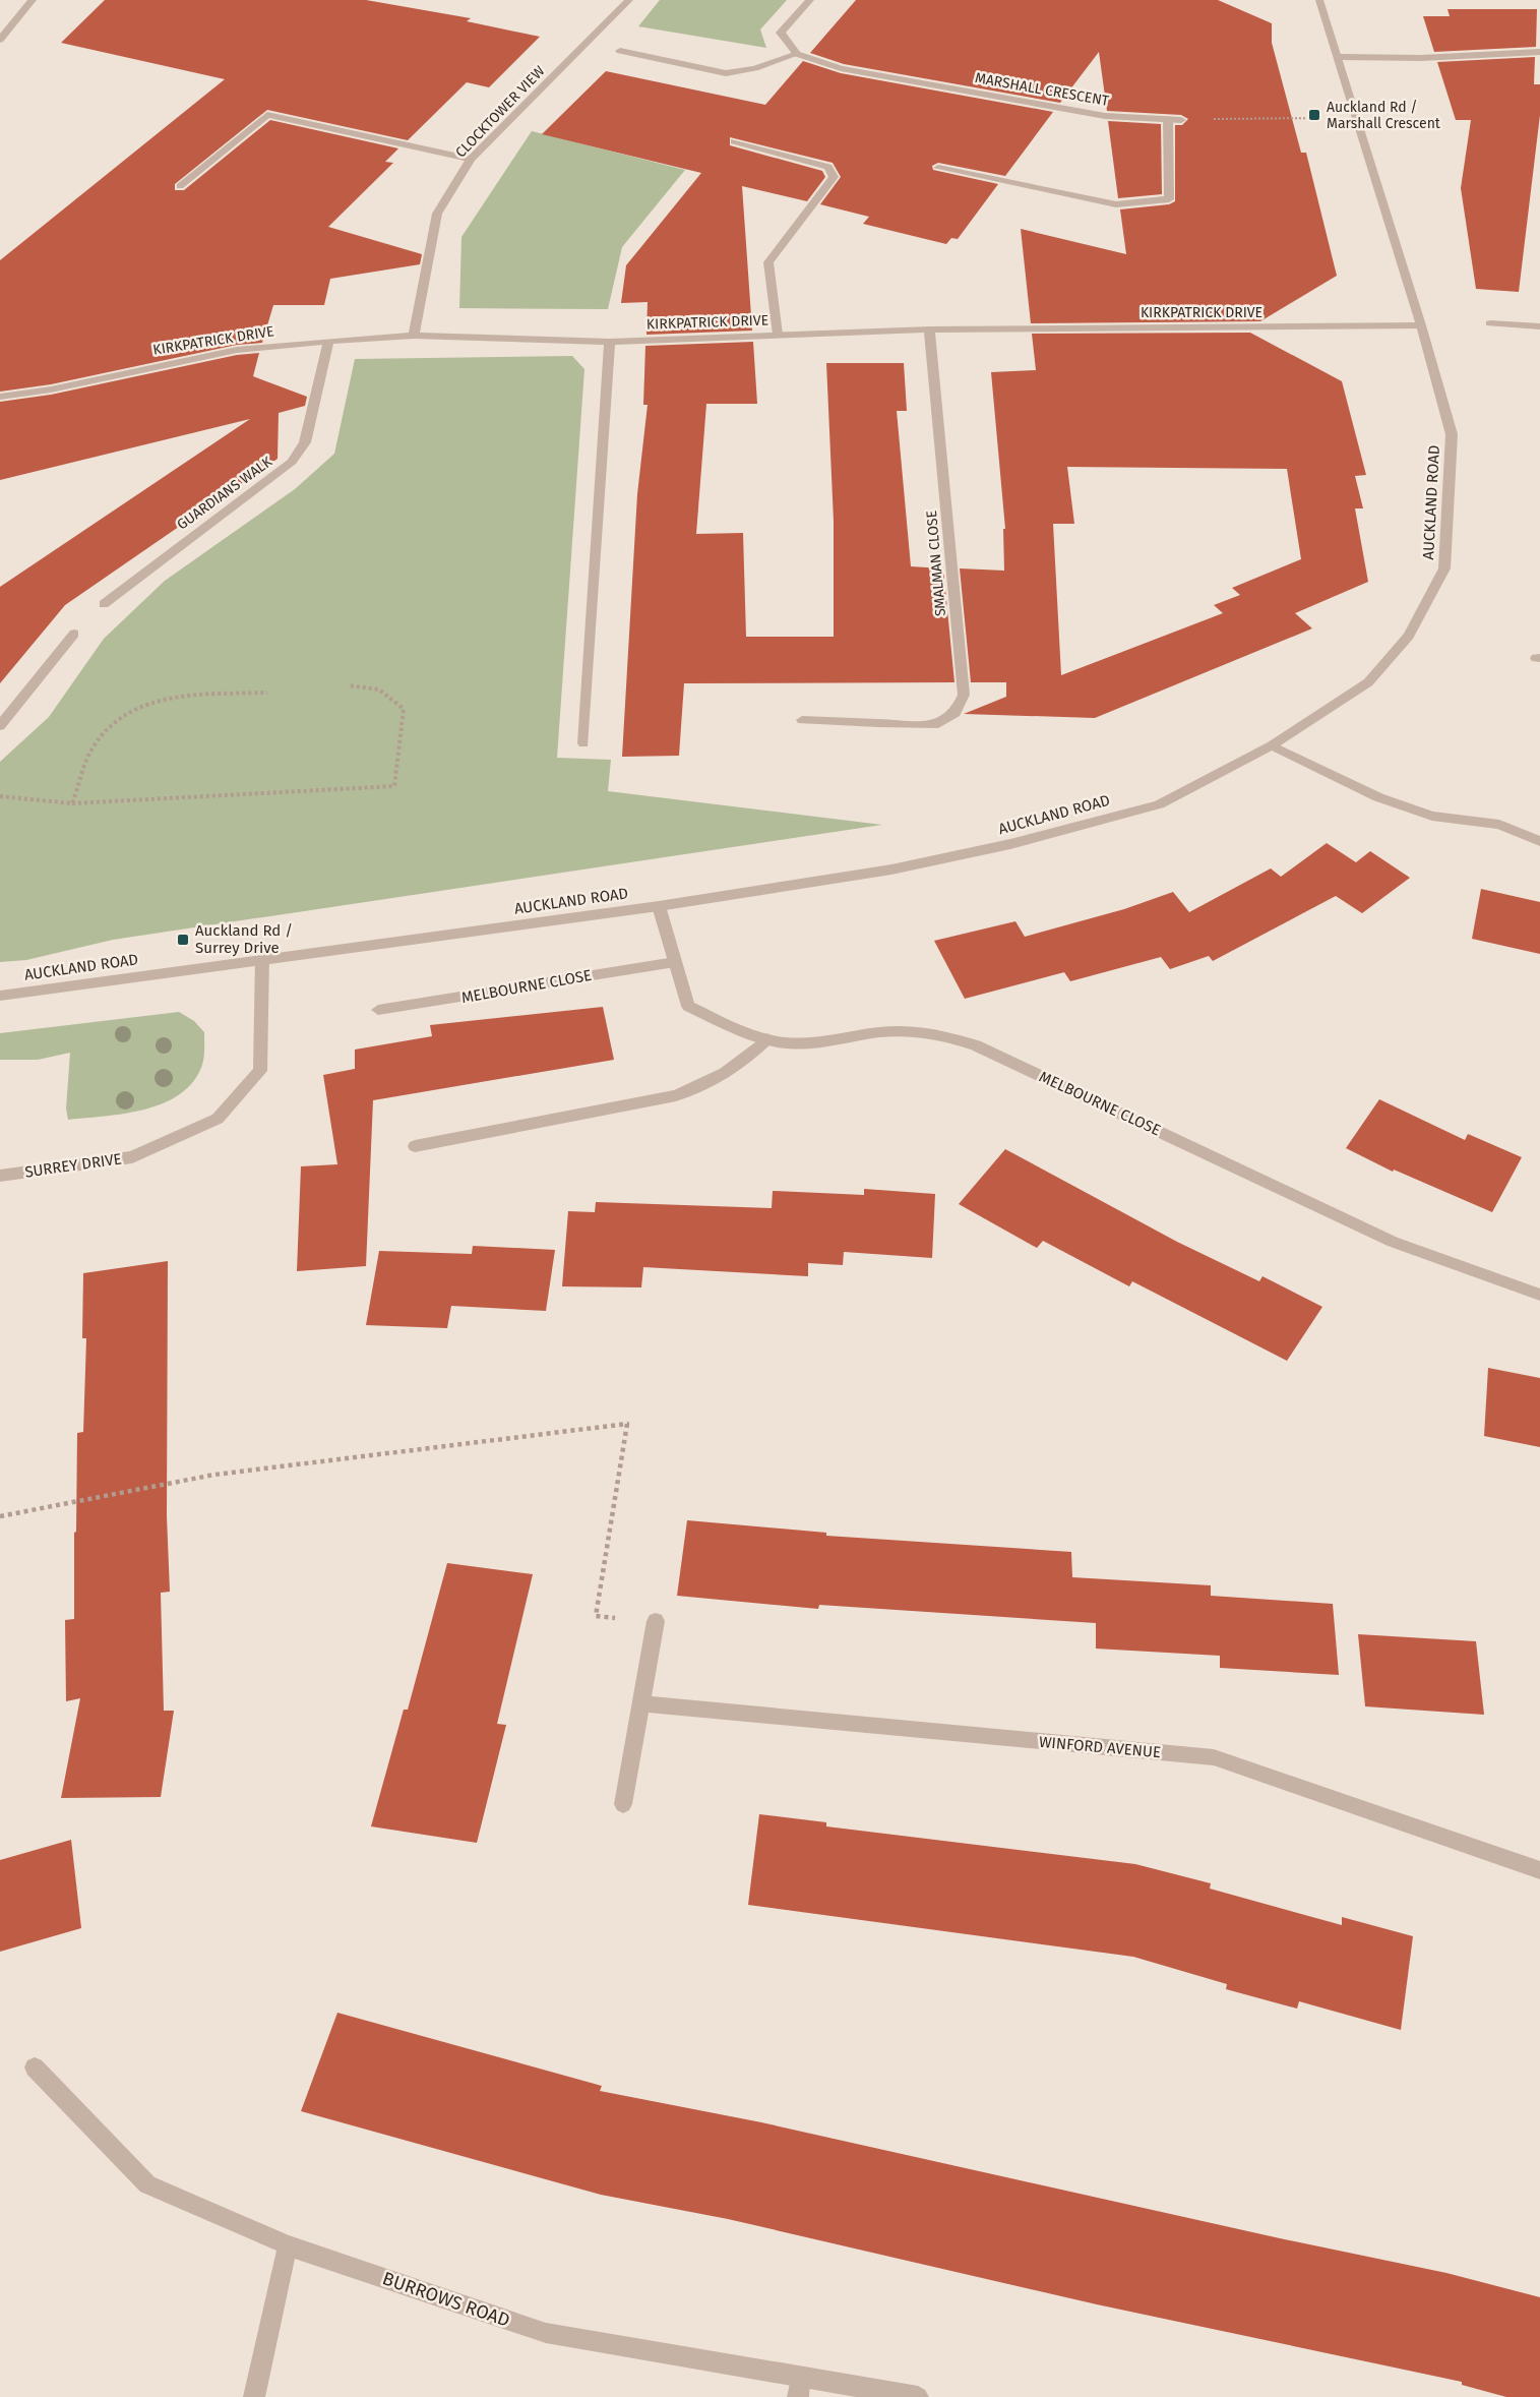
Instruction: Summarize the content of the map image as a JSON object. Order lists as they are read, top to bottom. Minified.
{"streets":{"street":["MARSHALL CRESCENT","CLOCKTOWER VIEW","KIRKPATRICK DRIVE","GUARDIANS WALK","AUCKLAND ROAD","SMALMAN CLOSE","MELBOURNE CLOSE","SURREY DRIVE","WINFORD AVENUE","BURROWS ROAD"]},"crossings":[["CLOCKTOWER VIEW","KIRKPATRICK DRIVE"],["KIRKPATRICK DRIVE","GUARDIANS WALK"],["KIRKPATRICK DRIVE","AUCKLAND ROAD"],["KIRKPATRICK DRIVE","SMALMAN CLOSE"],["AUCKLAND ROAD","MELBOURNE CLOSE"],["AUCKLAND ROAD","SURREY DRIVE"]],"places":{"transit":["Auckland Rd / Marshall Crescent","Auckland Rd / Surrey Drive"]}}
